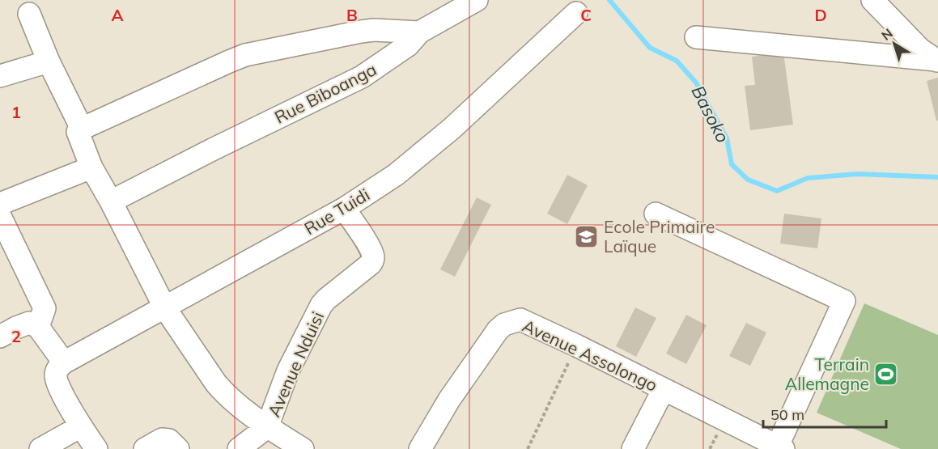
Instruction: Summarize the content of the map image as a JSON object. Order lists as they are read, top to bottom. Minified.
{"streets":{"street":["Rue Biboanga","Rue Tuidi","Avenue Assolongo","Avenue Nduisi"]},"crossings":[["Rue Tuidi","Avenue Nduisi"]],"water":["Basoko"],"places":{"school or university":["Ecole Primaire Laïque"],"sports":["Terrain Allemagne"]},"scale_bar":"50 m","north":"top left","grid":{"columns":["A","B","C","D"],"rows":["1","2"]}}
